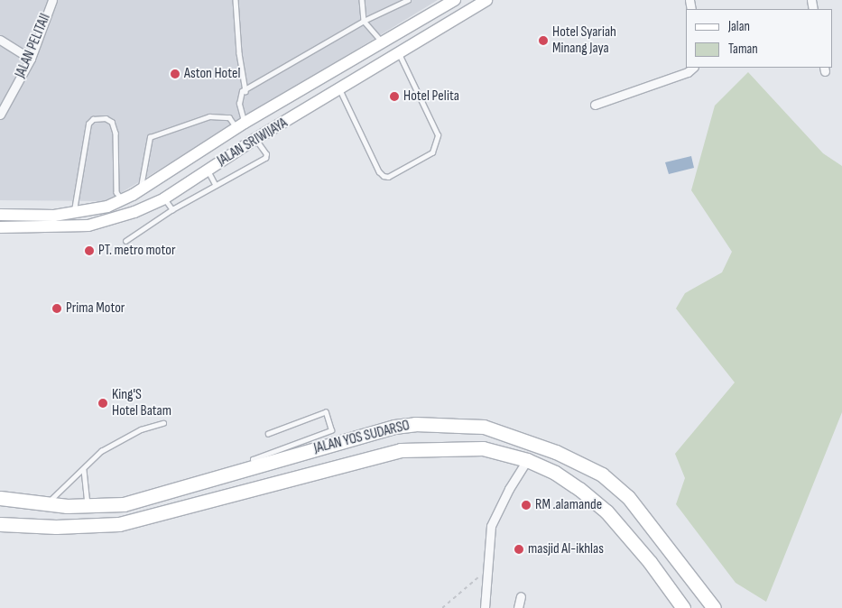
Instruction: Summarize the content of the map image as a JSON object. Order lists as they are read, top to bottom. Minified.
{"streets":{"main road":["JALAN SRIWIJAYA","JALAN YOS SUDARSO"],"street":["JALAN PELITAII"]},"places":["Hotel Syariah Minang Jaya","Aston Hotel","Hotel Pelita","PT. metro motor","Prima Motor","King'S Hotel Batam","RM .alamande","masjid Al-ikhlas"],"legend":["Jalan","Taman"]}
